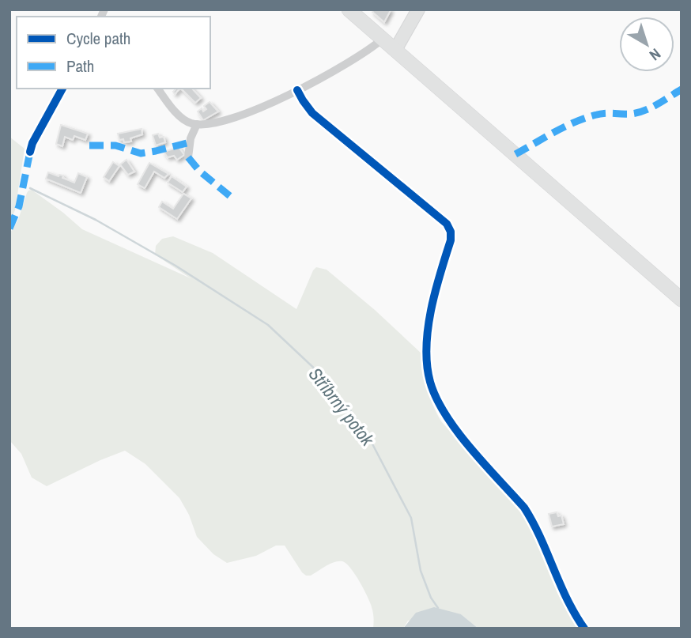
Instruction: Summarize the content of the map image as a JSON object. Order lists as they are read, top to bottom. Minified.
{"water":["Stříbrný potok"],"legend":["Cycle path","Path"],"north":"bottom right"}
